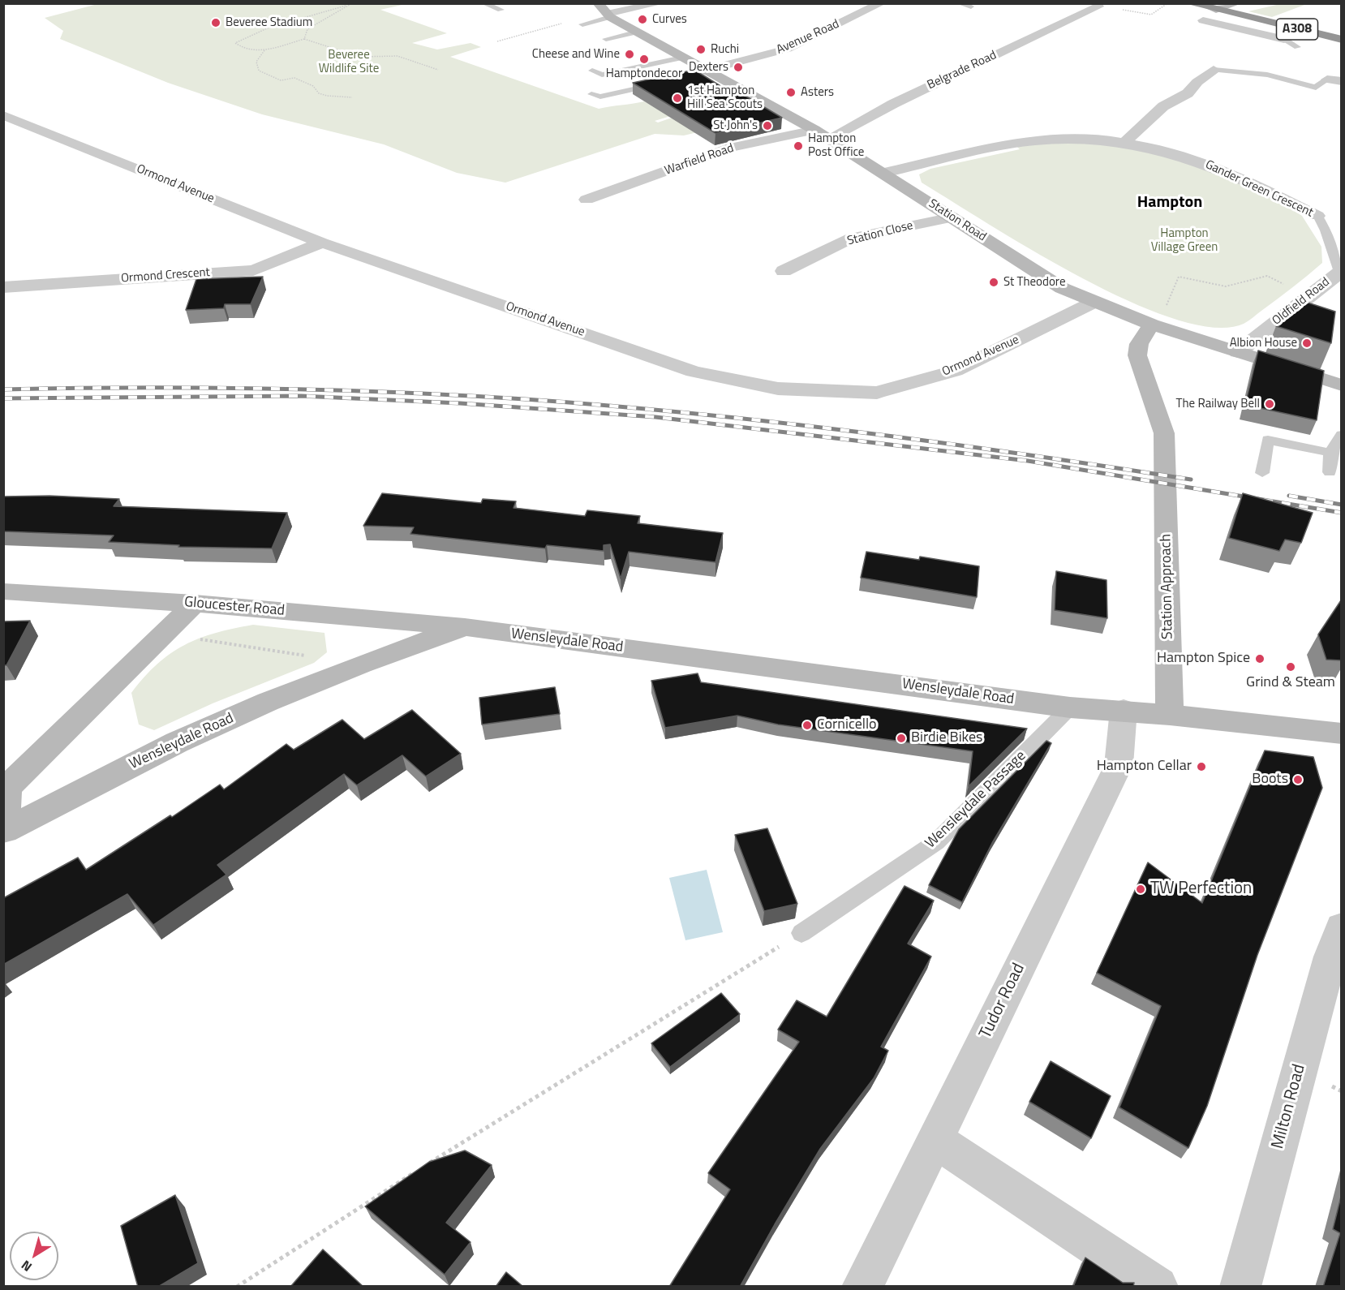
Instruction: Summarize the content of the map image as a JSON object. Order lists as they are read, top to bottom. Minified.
{"streets":{"highway":["A308"],"street":["Avenue Road","Belgrade Road","Warfield Road","Ormond Avenue","Gander Green Crescent","Station Road","Station Close","Ormond Crescent","Oldfield Road","Station Approach","Gloucester Road","Wensleydale Road","Tudor Road","Milton Road"],"lane":["Wensleydale Passage"]},"crossings":[["Avenue Road","Station Road"],["Belgrade Road","Station Road"],["Warfield Road","Station Road"],["Ormond Avenue","Station Road"],["Ormond Avenue","Ormond Crescent"],["Gander Green Crescent","Station Road"],["Gander Green Crescent","Oldfield Road"],["Station Road","Station Close"],["Station Road","Oldfield Road"],["Station Road","Station Approach"],["Station Approach","Wensleydale Road"],["Gloucester Road","Wensleydale Road"],["Wensleydale Road","Wensleydale Passage"],["Wensleydale Road","Tudor Road"]],"districts":["Hampton"],"parks":["Beveree Wildlife Site","Hampton Village Green"],"places":["Curves","Beveree Stadium","Ruchi","Cheese and Wine","Hamptondecor","Dexters","Asters","1st Hampton Hill Sea Scouts","St John's","Hampton Post Office","St Theodore","Albion House","The Railway Bell","Hampton Spice","Grind & Steam","Cornicello","Birdie Bikes","Hampton Cellar","Boots","TW Perfection"],"north":"bottom left"}
